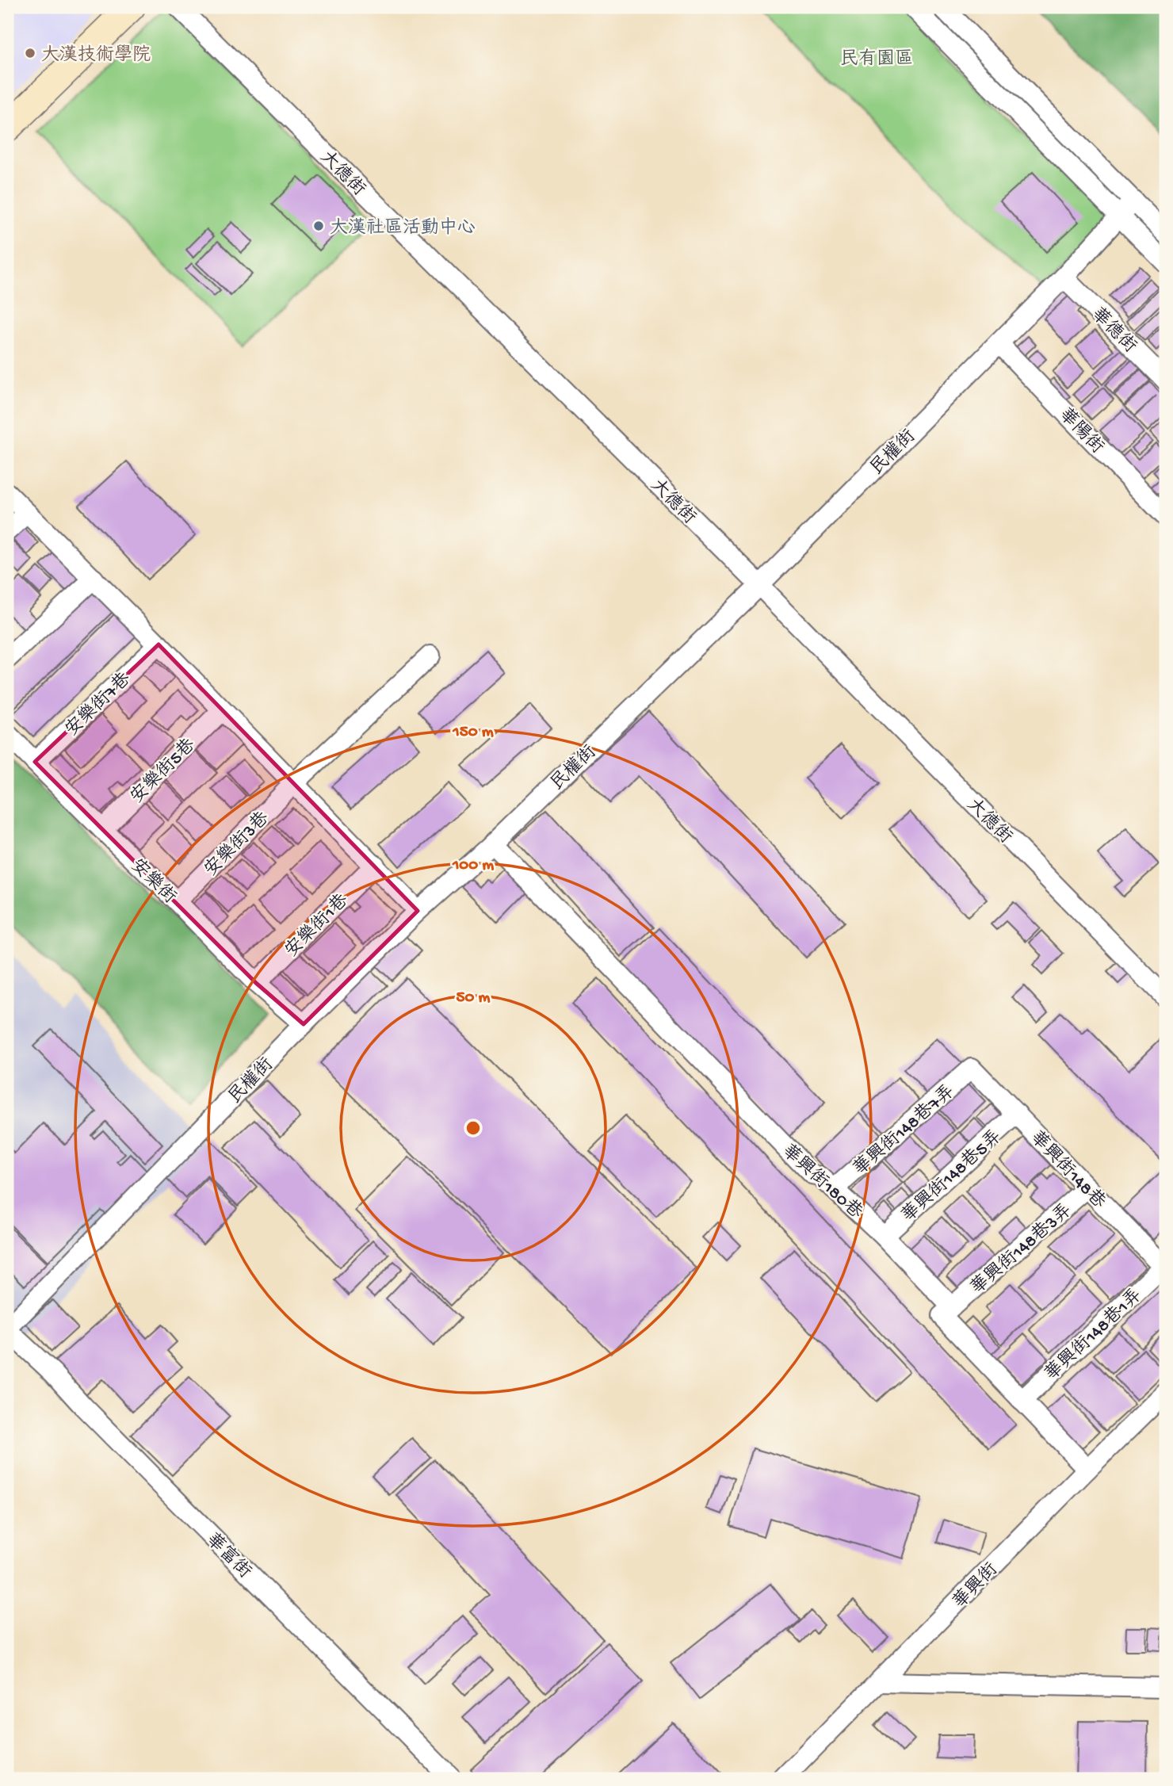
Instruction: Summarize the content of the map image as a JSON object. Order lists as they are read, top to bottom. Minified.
{"streets":{"street":["大德街","華德街","華陽街","民權街","安樂街7巷","安樂街5巷","安樂街3巷","安樂街","安樂街1巷","華興街148巷7弄","華興街148巷","華興街148巷5弄","華興街180巷","華興街148巷3弄","華興街148巷1弄","華富街","華興街"]},"crossings":[["大德街","民權街"],["華德街","民權街"],["華陽街","民權街"],["民權街","安樂街"],["民權街","華興街180巷"],["民權街","華富街"],["安樂街7巷","安樂街"],["安樂街5巷","安樂街"],["安樂街3巷","安樂街"],["安樂街","安樂街1巷"],["華興街148巷7弄","華興街148巷"],["華興街148巷7弄","華興街180巷"],["華興街148巷","華興街148巷5弄"],["華興街148巷","華興街148巷3弄"],["華興街148巷","華興街148巷1弄"],["華興街148巷5弄","華興街180巷"],["華興街180巷","華興街148巷3弄"]],"parks":["民有園區"],"places":["大漢技術學院","大漢社區活動中心"],"rings":["150 m","100 m","50 m"]}
